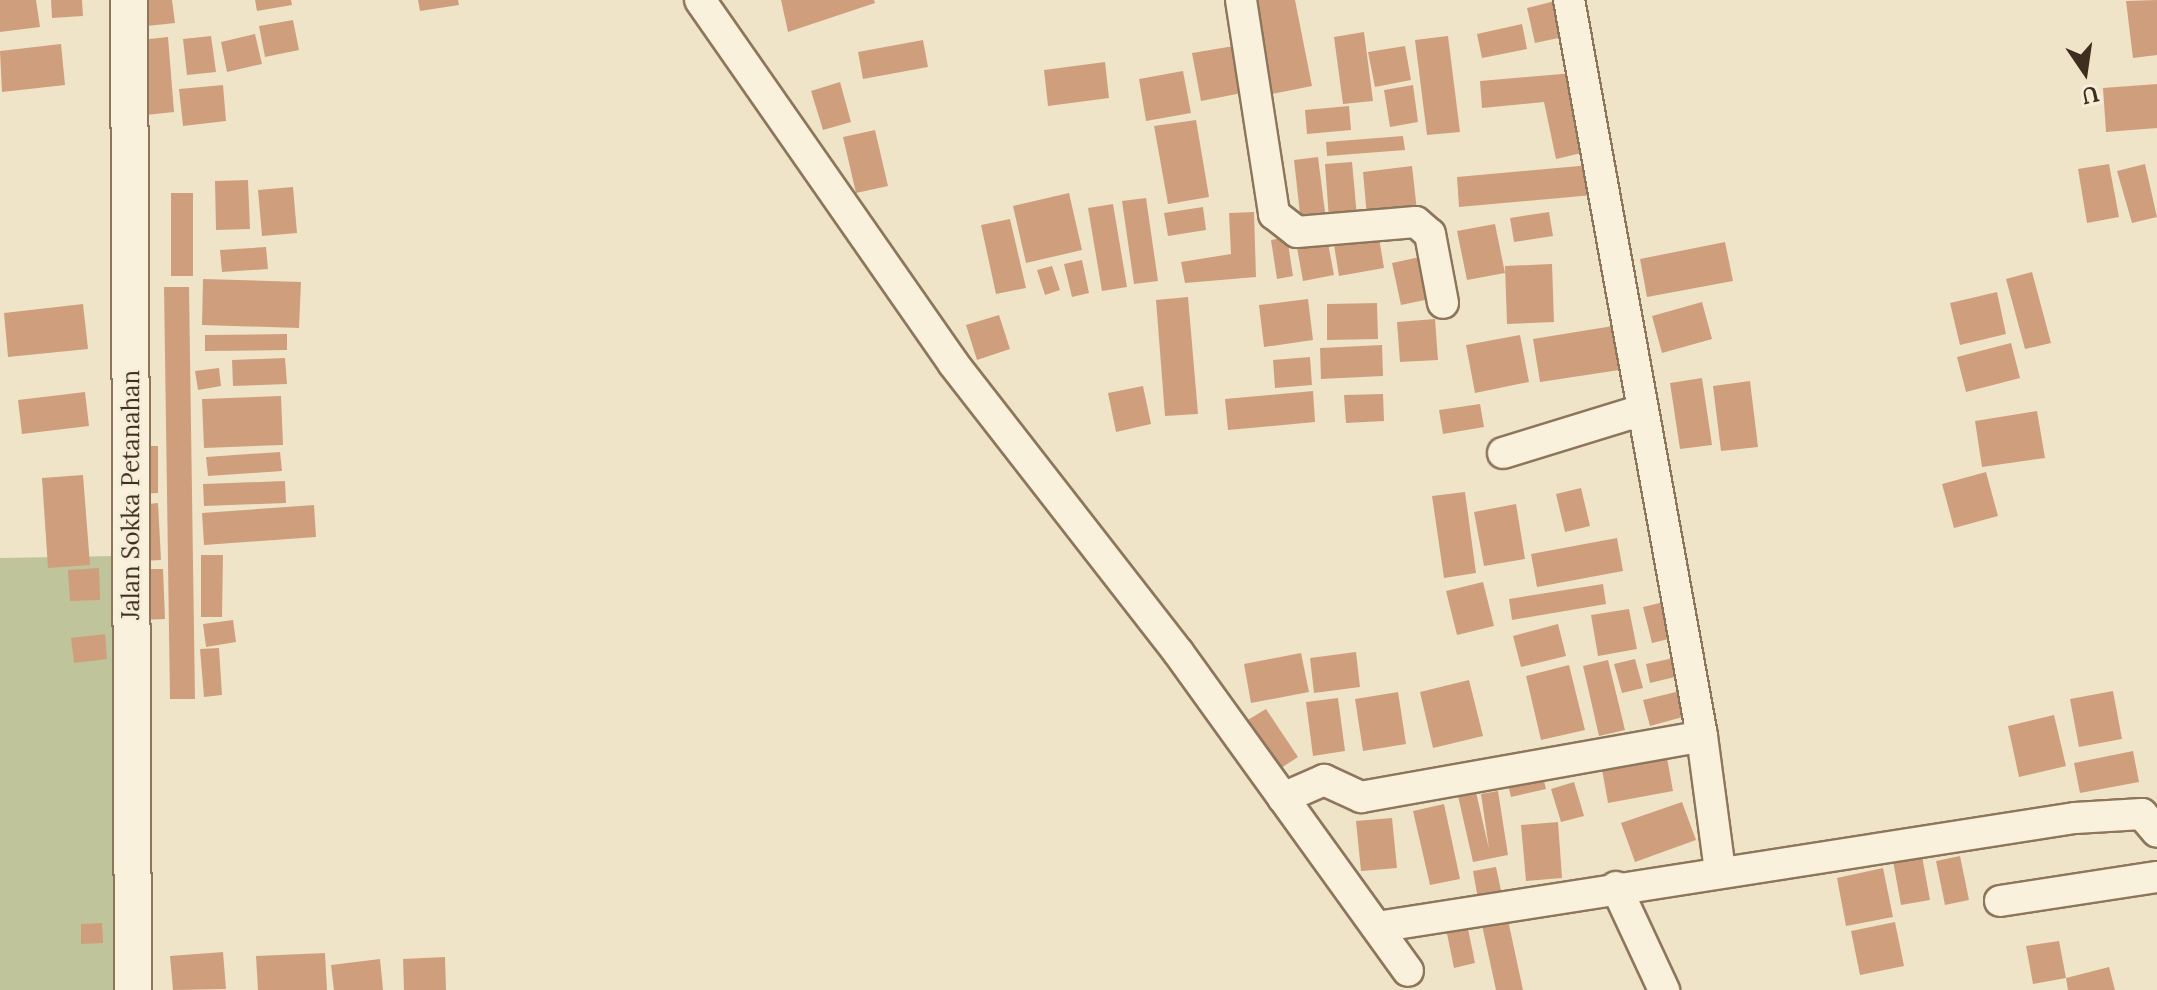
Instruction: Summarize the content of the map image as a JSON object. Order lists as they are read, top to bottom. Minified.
{"streets":{"street":["Jalan Sokka Petanahan"]},"north":"bottom"}
